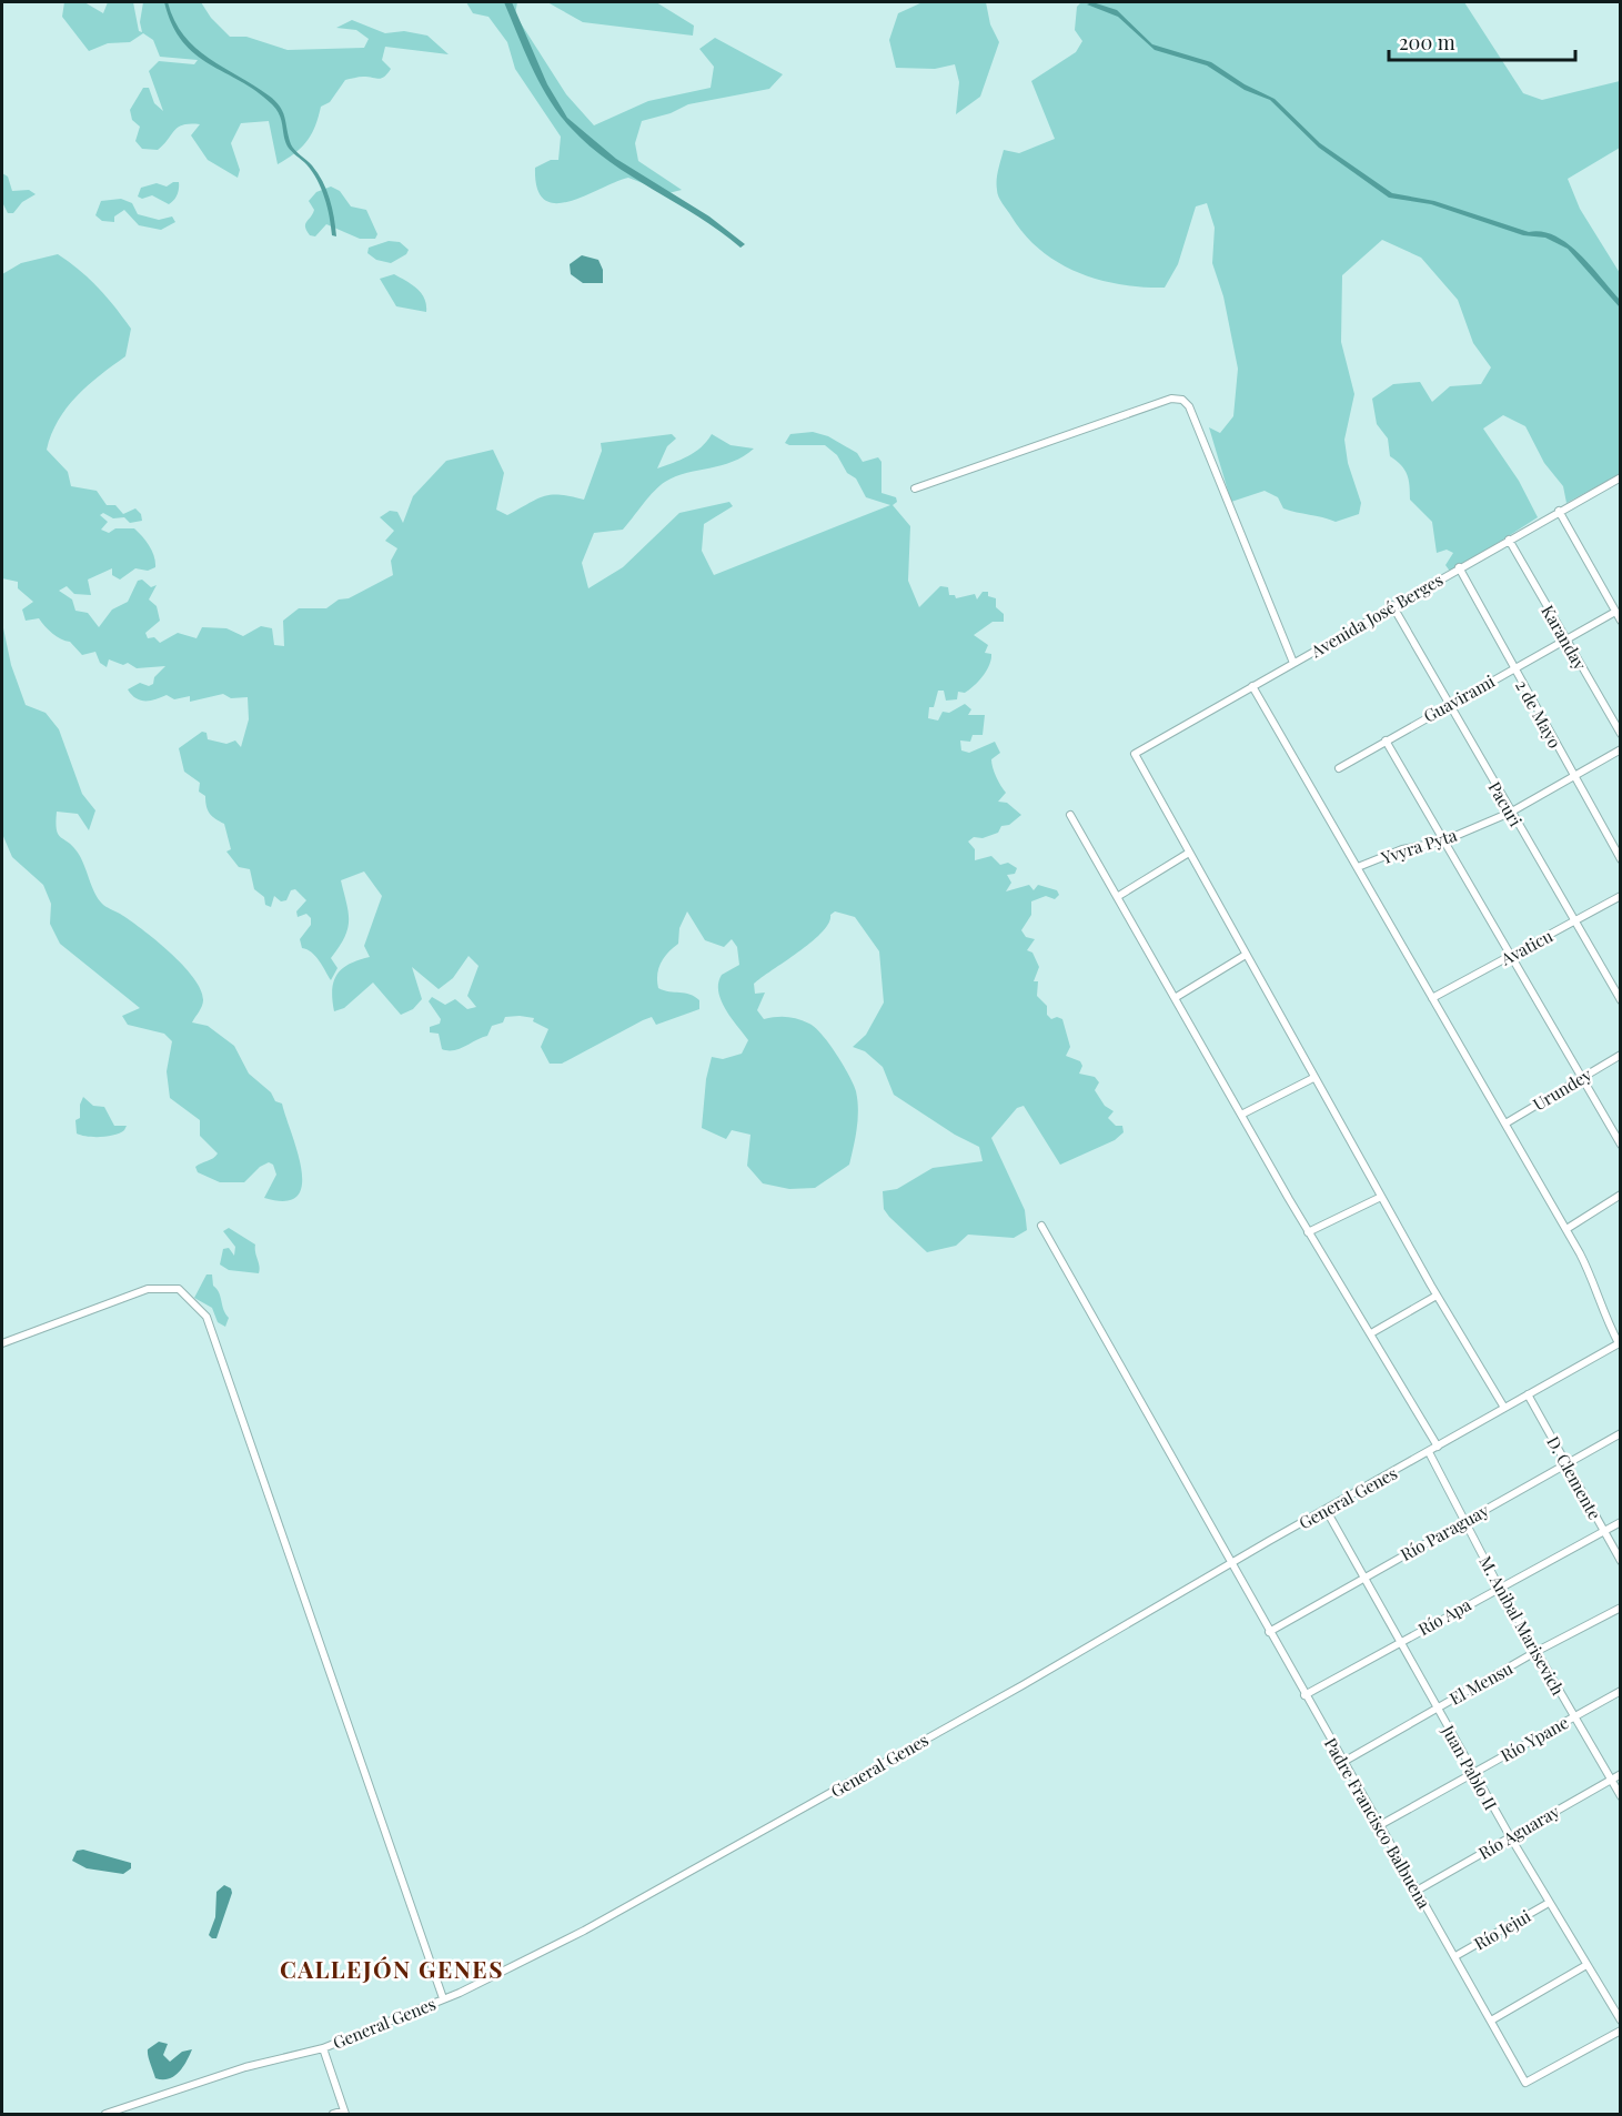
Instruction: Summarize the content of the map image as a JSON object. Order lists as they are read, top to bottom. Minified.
{"streets":{"street":["Avenida José Berges","Karanday","Guavirami","2 de Mayo","Pacuri","Yvyra Pyta","Avaticu","Urundey","D. Clemente","General Genes","Río Paraguay","Río Apa","M. Anibal Marisevich","El Mensu","Río Ypane","Juan Pablo II","Padre Francisco Balbuena","Río Aguaray","Río Jejui"]},"crossings":[["Avenida José Berges","Karanday"],["Avenida José Berges","2 de Mayo"],["Avenida José Berges","Pacuri"],["Karanday","Guavirami"],["Guavirami","2 de Mayo"],["Guavirami","Pacuri"],["2 de Mayo","Yvyra Pyta"],["Pacuri","Yvyra Pyta"],["Pacuri","Avaticu"],["D. Clemente","General Genes"],["D. Clemente","Río Paraguay"],["D. Clemente","Río Apa"],["General Genes","M. Anibal Marisevich"],["General Genes","Juan Pablo II"],["General Genes","Padre Francisco Balbuena"],["Río Paraguay","M. Anibal Marisevich"],["Río Paraguay","Juan Pablo II"],["Río Paraguay","Padre Francisco Balbuena"],["Río Apa","M. Anibal Marisevich"],["Río Apa","Juan Pablo II"],["Río Apa","Padre Francisco Balbuena"],["M. Anibal Marisevich","El Mensu"],["M. Anibal Marisevich","Río Ypane"],["M. Anibal Marisevich","Río Aguaray"],["El Mensu","Juan Pablo II"],["El Mensu","Padre Francisco Balbuena"],["Río Ypane","Juan Pablo II"],["Río Ypane","Padre Francisco Balbuena"],["Juan Pablo II","Río Aguaray"],["Juan Pablo II","Río Jejui"],["Padre Francisco Balbuena","Río Aguaray"],["Padre Francisco Balbuena","Río Jejui"]],"districts":["CALLEJÓN GENES"],"scale_bar":"200 m"}
